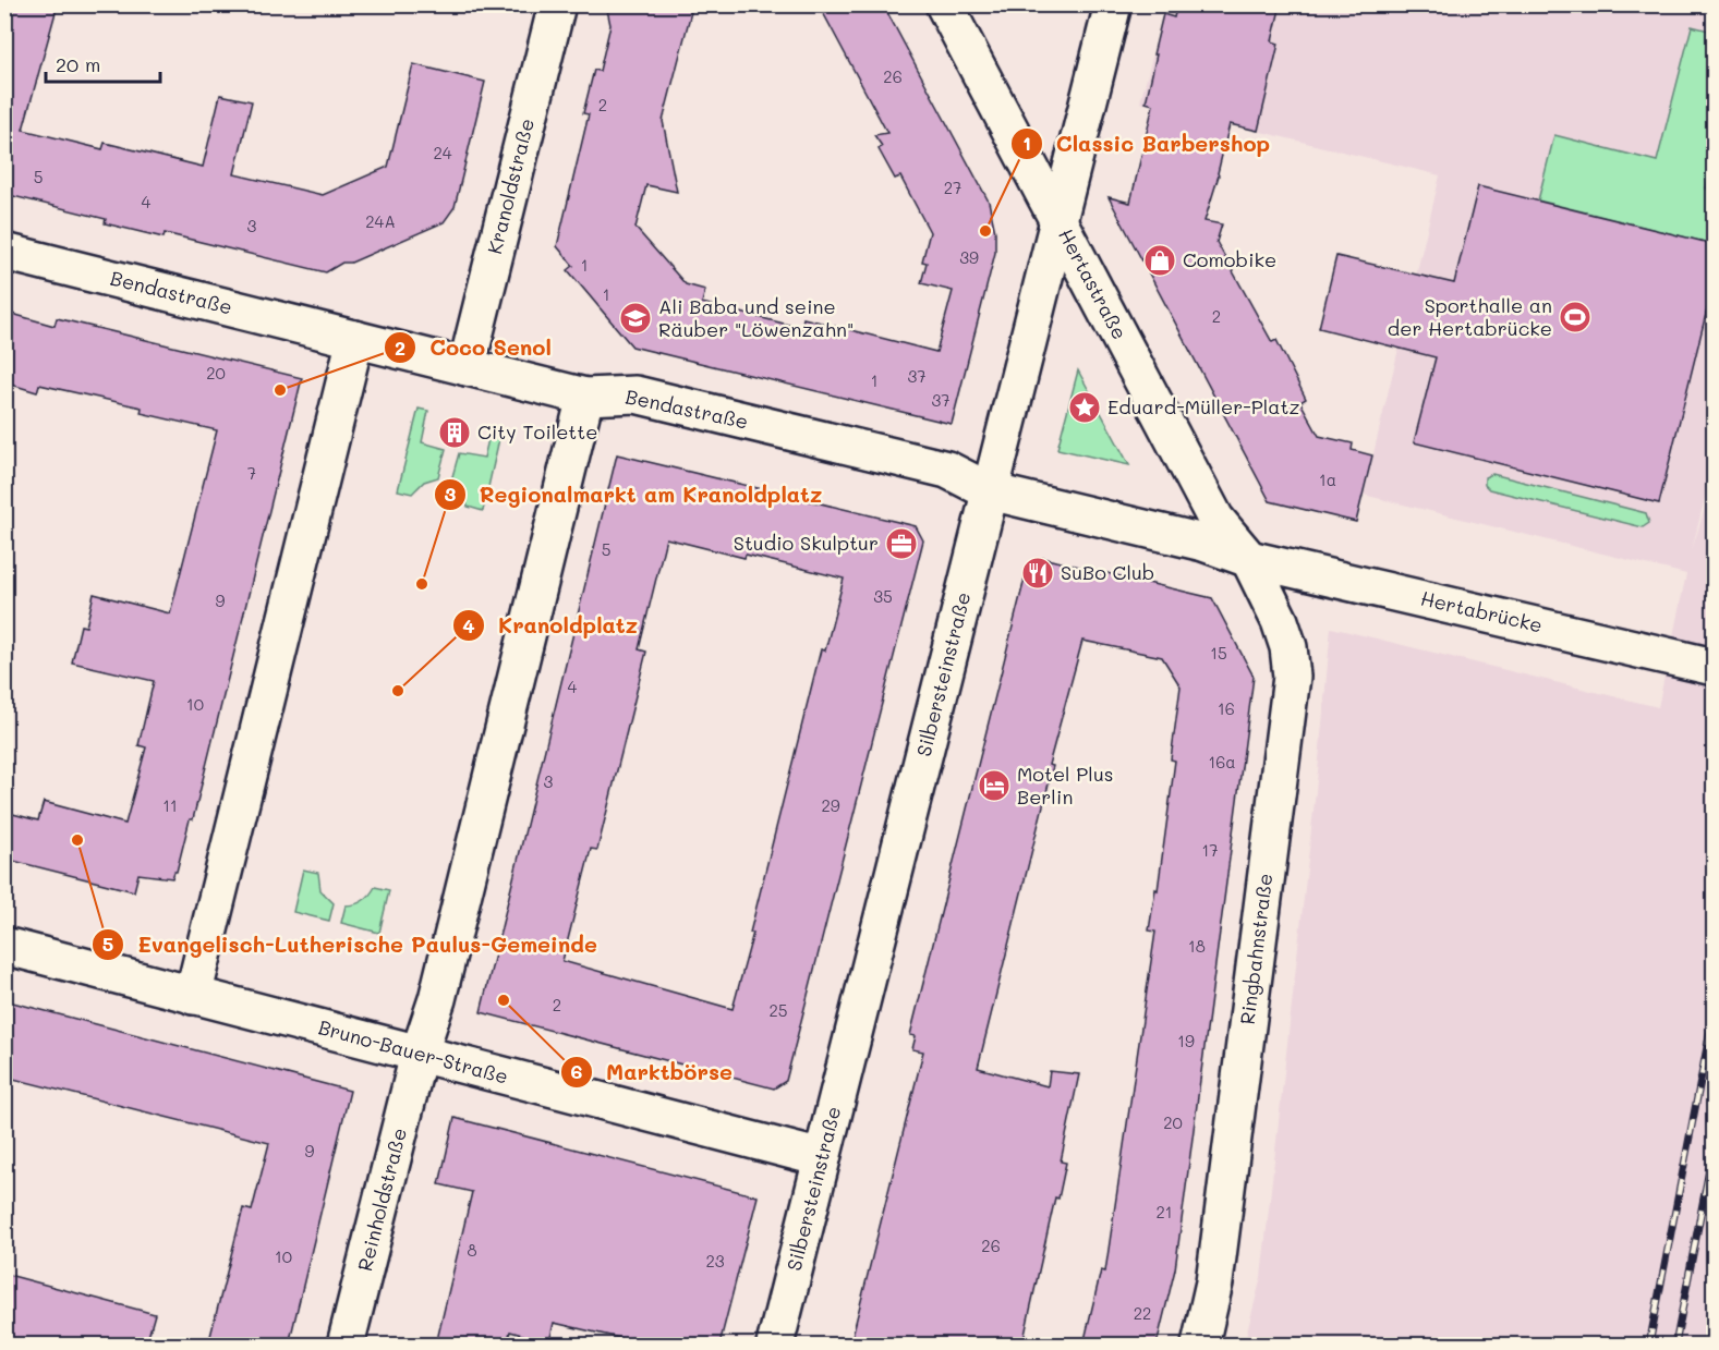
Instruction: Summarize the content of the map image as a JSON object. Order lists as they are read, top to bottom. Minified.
{"streets":{"street":["Kranoldstraße","Hertastraße","Bendastraße","Hertabrücke","Silbersteinstraße","Ringbahnstraße","Bruno-Bauer-Straße","Reinholdstraße"]},"crossings":[["Kranoldstraße","Bendastraße"],["Hertastraße","Bendastraße"],["Hertastraße","Hertabrücke"],["Hertastraße","Silbersteinstraße"],["Hertastraße","Ringbahnstraße"],["Bendastraße","Hertabrücke"],["Bendastraße","Silbersteinstraße"],["Bendastraße","Ringbahnstraße"],["Bendastraße","Reinholdstraße"],["Hertabrücke","Ringbahnstraße"],["Silbersteinstraße","Bruno-Bauer-Straße"],["Bruno-Bauer-Straße","Reinholdstraße"]],"places":{"other":["Classic Barbershop","Coco Senol","Regionalmarkt am Kranoldplatz","Kranoldplatz","Evangelisch-Lutherische Paulus-Gemeinde","Marktbörse"],"shop":["Comobike"],"sports":["Sporthalle an der Hertabrücke"],"school or university":["Ali Baba und seine Räuber \"Löwenzahn\""],"place":["Eduard-Müller-Platz"],"building":["City Toilette"],"office":["Studio Skulptur"],"restaurant":["SuBo Club"],"hotel":["Motel Plus Berlin"]},"house_numbers":["26","2","24","5","27","4","24A","3","39","1","1","2","20","37","1","37","7","1a","5","35","9","15","4","10","16","16a","3","11","29","17","18","2","25","19","20","9","21","26","8","10","23","22"],"scale_bar":"20 m"}
